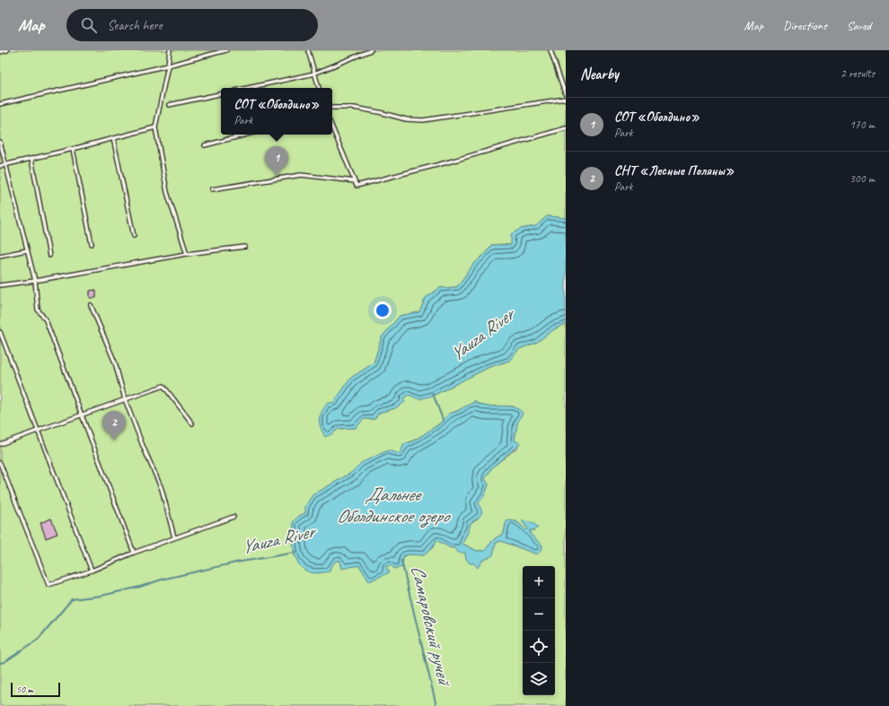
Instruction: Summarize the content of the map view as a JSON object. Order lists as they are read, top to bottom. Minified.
{"water":["Yauza River","Дальнее Оболдинское озеро","Самаровский ручей"],"scale_bar":"50 m","page":{"header":"Map","search":"Search here","nav":["Map","Directions","Saved"],"heading":["Nearby","2 results"],"popup":["СОТ «Оболдино»","Park"],"list":[{"mark":"1","name":"СОТ «Оболдино»","note":"Park","value":"170 m"},{"mark":"2","name":"СНТ «Лесные Поляны»","note":"Park","value":"300 m"}],"pins":["1","2"],"map_buttons":["+","−"],"scale":"50 m"}}
